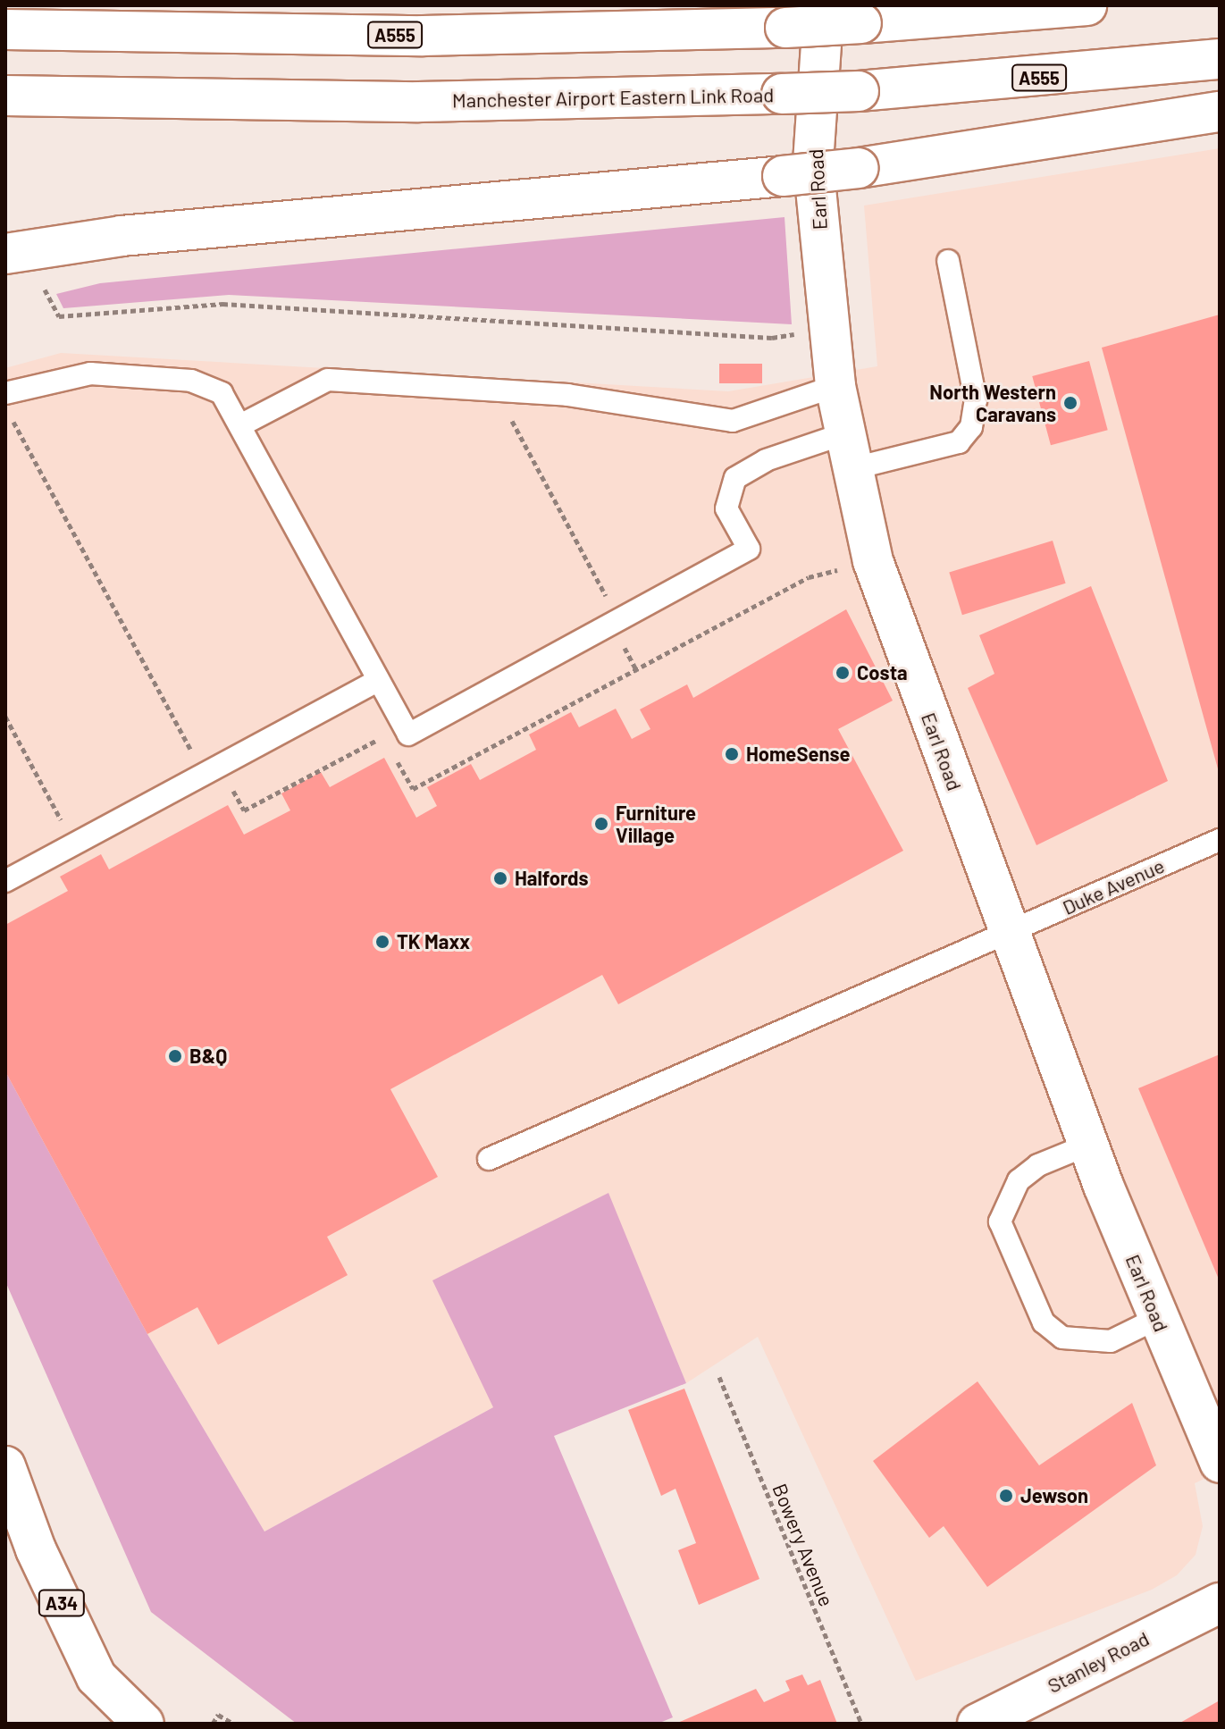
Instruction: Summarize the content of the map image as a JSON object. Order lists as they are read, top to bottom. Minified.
{"streets":{"main road":["A555","Manchester Airport Eastern Link Road","Earl Road","A34","Stanley Road"],"lane":["Duke Avenue"],"path":["Bowery Avenue"]},"crossings":[["Earl Road","Duke Avenue"]],"places":["North Western Caravans","Costa","HomeSense","Furniture Village","Halfords","TK Maxx","B&Q","Jewson"]}
